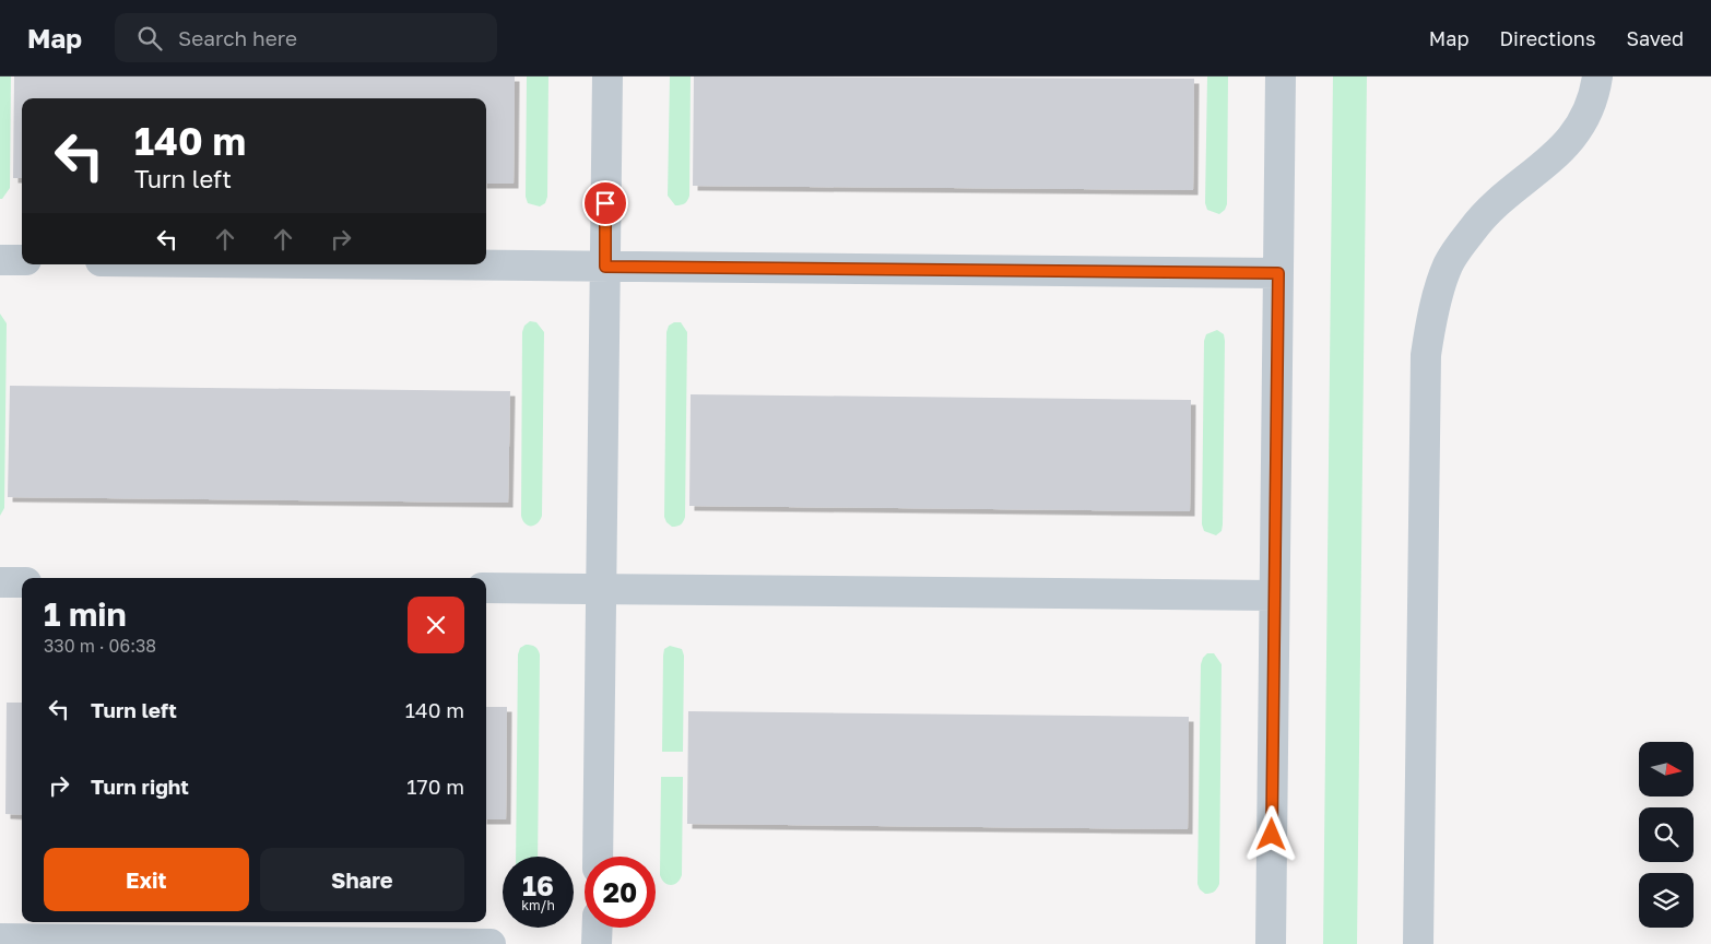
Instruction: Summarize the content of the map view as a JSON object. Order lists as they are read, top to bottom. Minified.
{"north":"right","page":{"header":"Map","search":"Search here","nav":["Map","Directions","Saved"],"turn":["140 m","Turn left"],"heading":["1 min","330 m · 06:38"],"list":[{"name":"Turn left","value":"140 m"},{"name":"Turn right","value":"170 m"}],"buttons":["Exit","Share"],"speed":"16 km/h","limit":"20"}}
